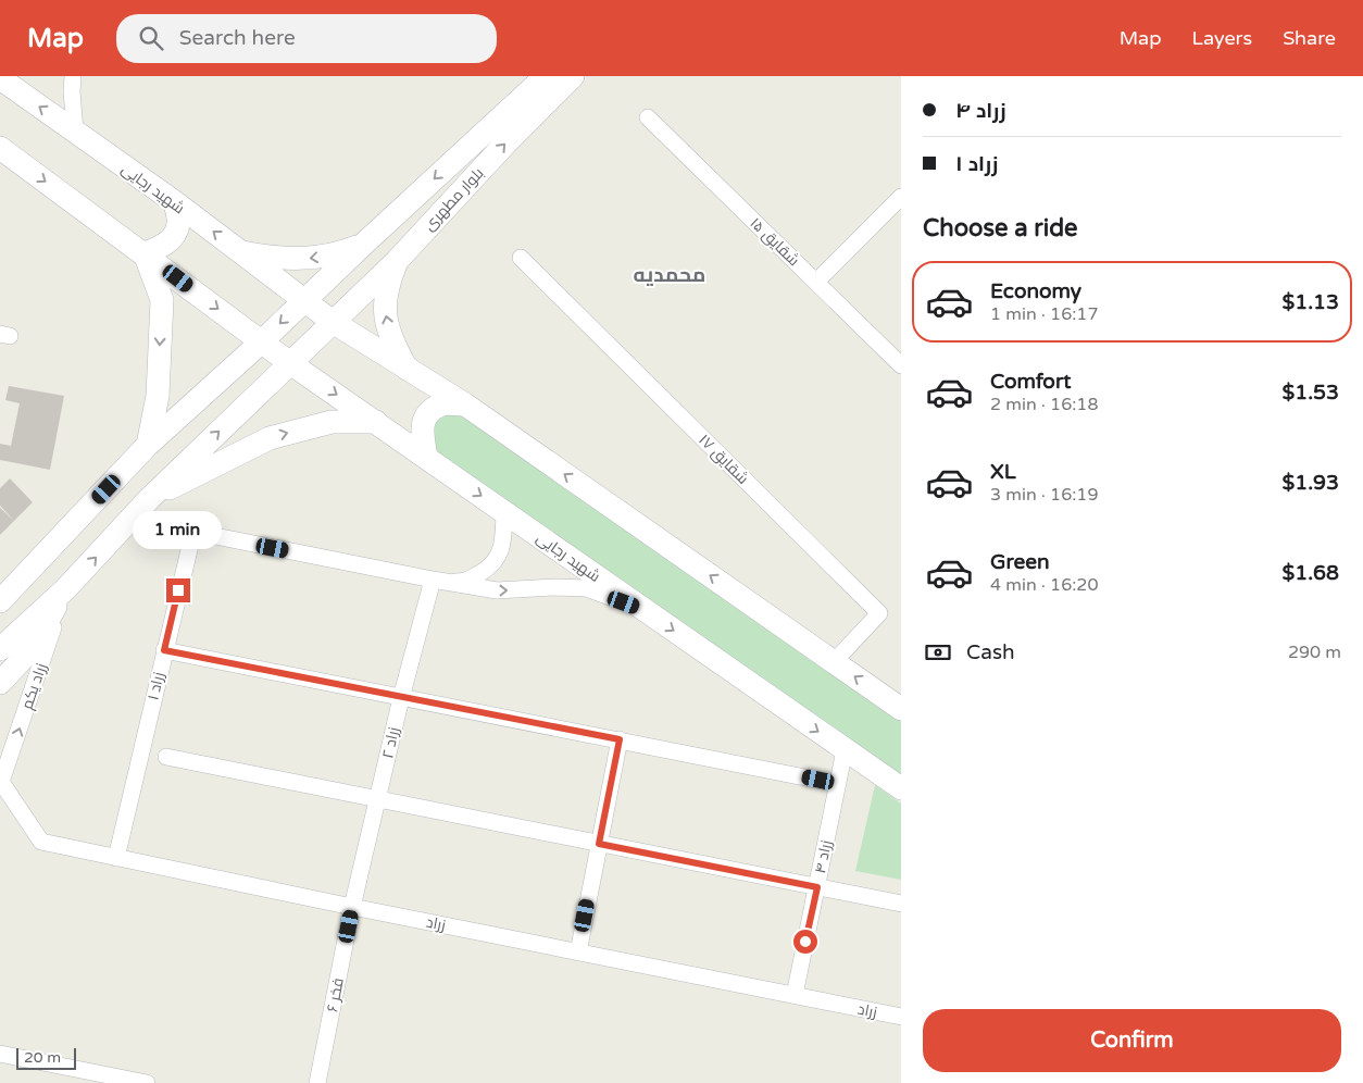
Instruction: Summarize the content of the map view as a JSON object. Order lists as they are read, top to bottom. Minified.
{"streets":{"main road":["شهید رجایی","بلوار مطهری"],"street":["شقایق ۱۵","شقایق ۱۷","زراد یکم","زراد ۱","زراد ۲","زراد ۴","زراد","فخر ۶"]},"crossings":[["شهید رجایی","بلوار مطهری"],["شهید رجایی","زراد ۴"],["بلوار مطهری","زراد یکم"],["زراد یکم","زراد"],["زراد ۱","زراد ۲"],["زراد ۱","زراد"],["زراد ۲","زراد"],["زراد ۲","فخر ۶"],["زراد ۴","زراد"],["زراد","فخر ۶"]],"one_way":["زراد یکم"],"districts":["محمدیه"],"scale_bar":"20 m","page":{"header":"Map","search":"Search here","nav":["Map","Layers","Share"],"banner":["زراد ۴","زراد ۱"],"heading":"Choose a ride","list":[{"name":"Economy","note":"1 min · 16:17","value":"$1.13"},{"name":"Comfort","note":"2 min · 16:18","value":"$1.53"},{"name":"XL","note":"3 min · 16:19","value":"$1.93"},{"name":"Green","note":"4 min · 16:20","value":"$1.68"}],"bubble":"1 min","pay":["Cash","290 m"],"buttons":"Confirm","scale":"20 m"}}
